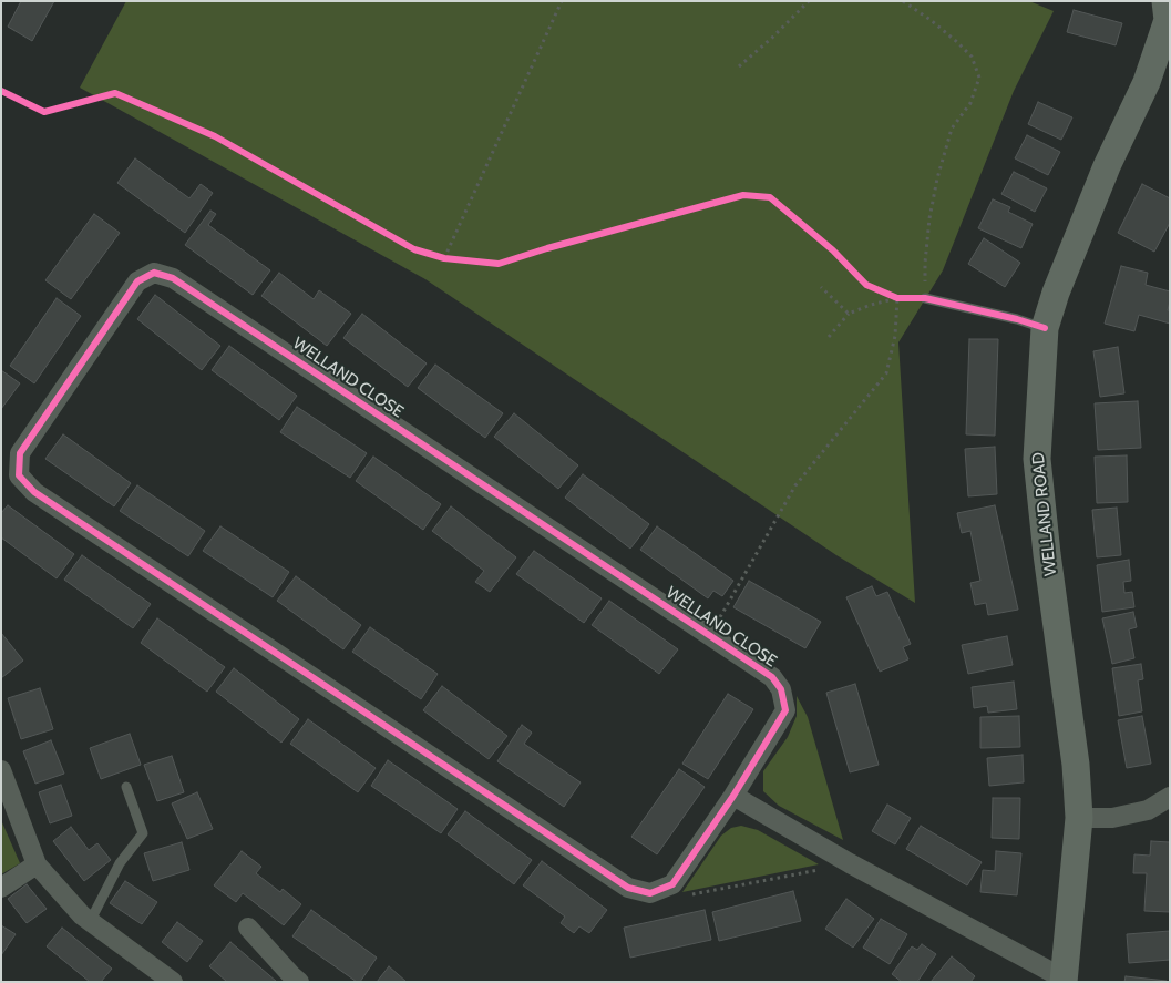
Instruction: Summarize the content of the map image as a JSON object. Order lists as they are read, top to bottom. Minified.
{"streets":{"street":["WELLAND CLOSE","WELLAND ROAD"]}}
